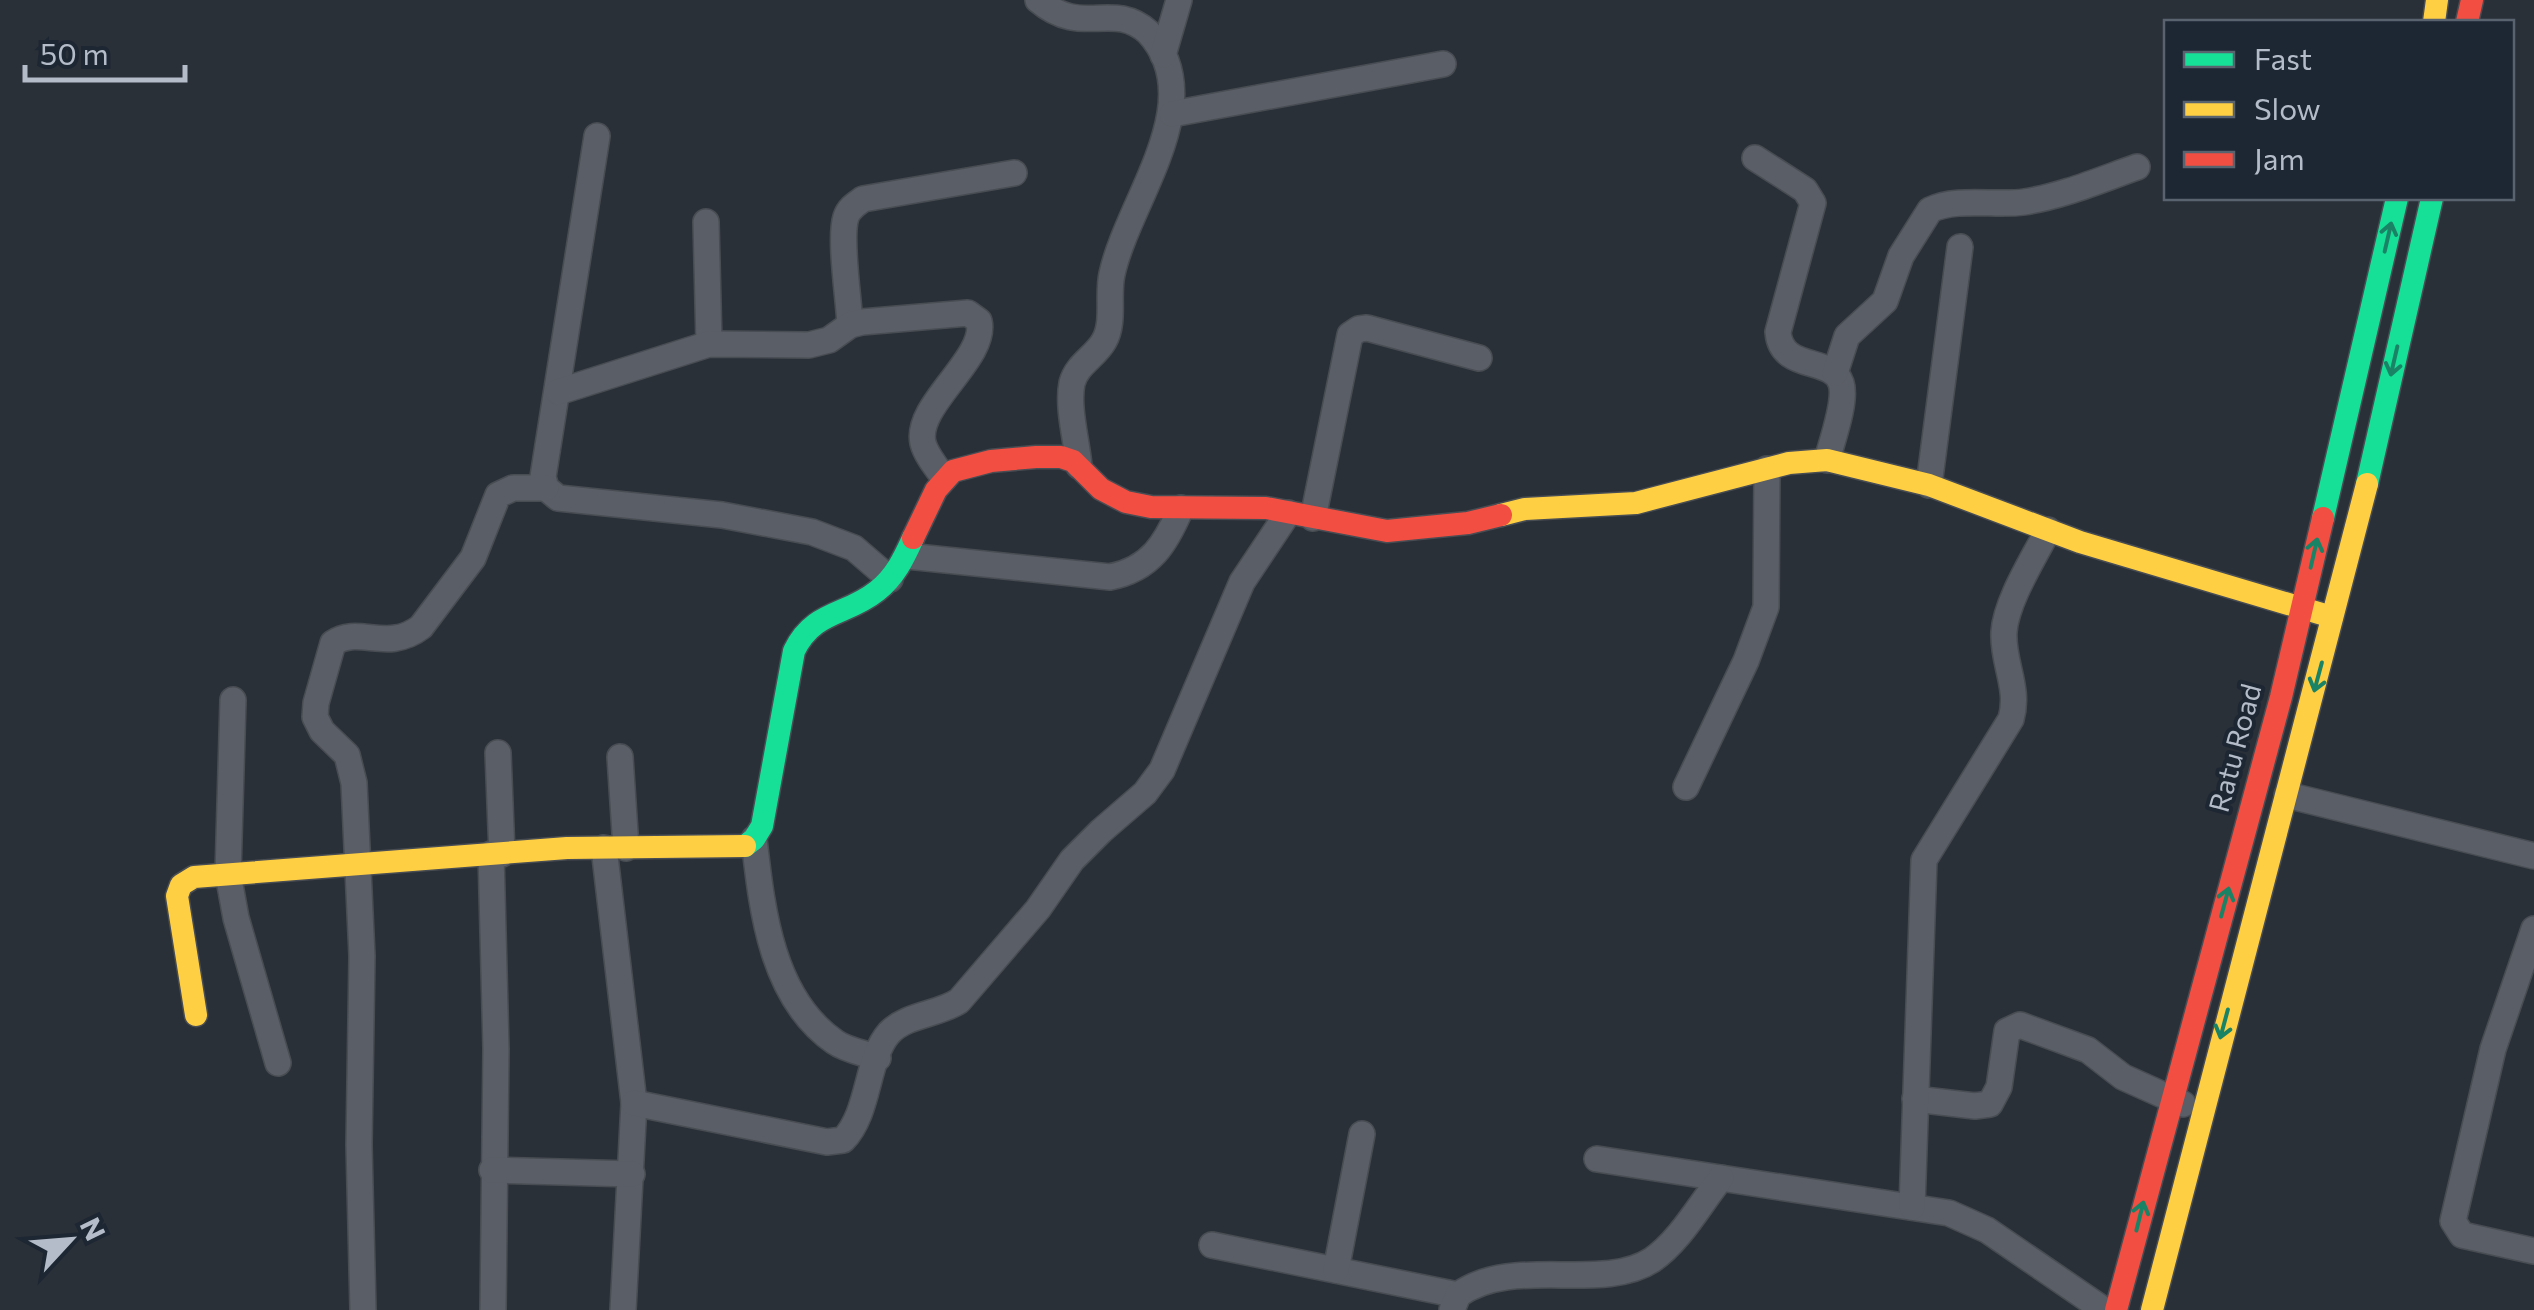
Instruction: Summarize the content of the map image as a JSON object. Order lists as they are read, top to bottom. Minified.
{"streets":{"street":["Ratu Road"]},"legend":["Fast","Slow","Jam"],"scale_bar":"50 m","north":"top right"}
